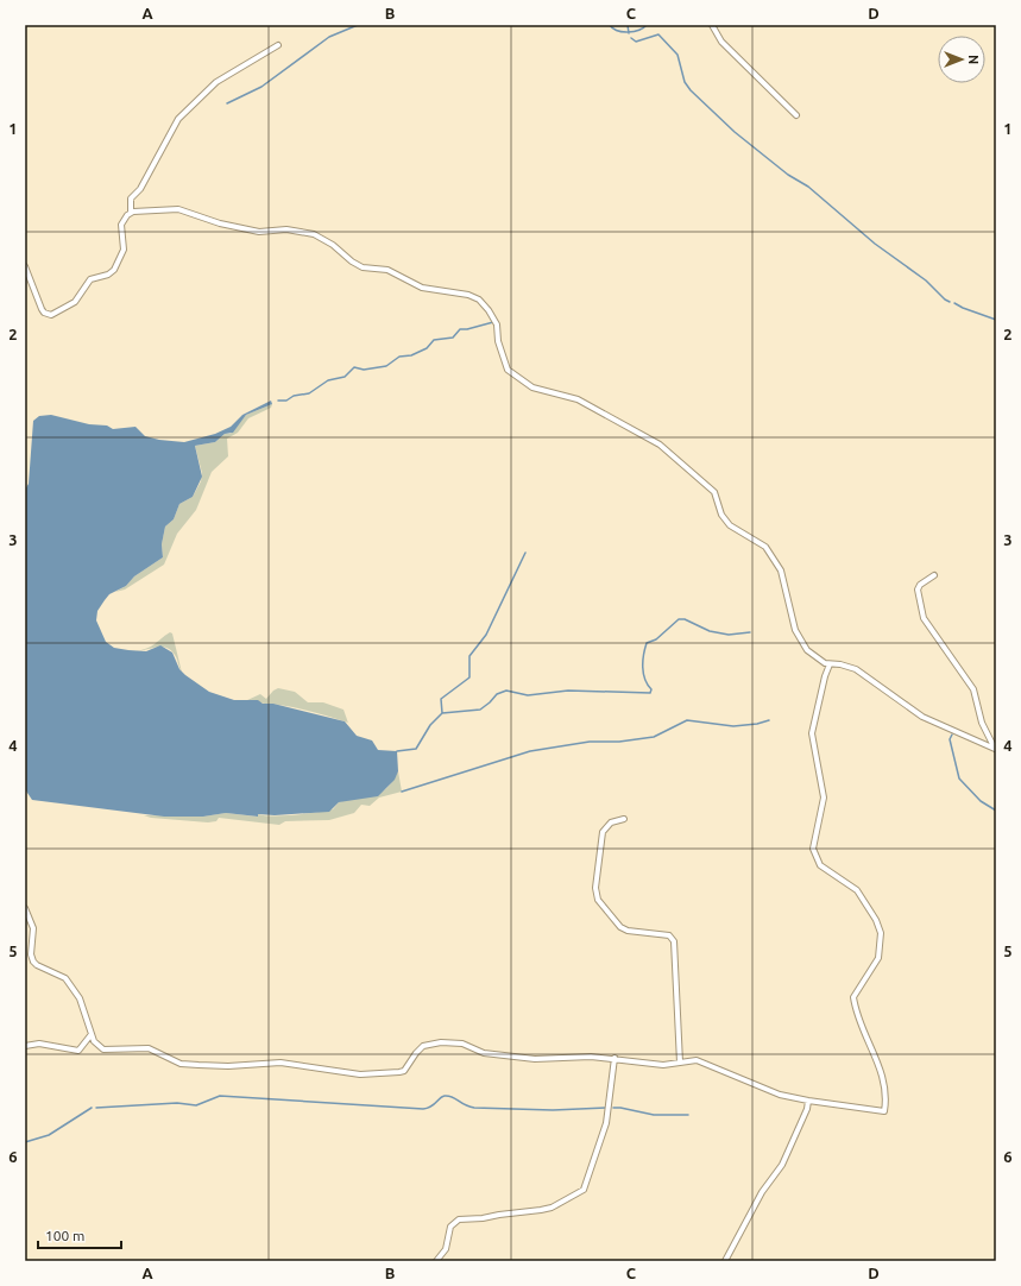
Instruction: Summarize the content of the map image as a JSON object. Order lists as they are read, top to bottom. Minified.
{"scale_bar":"100 m","north":"right","grid":{"columns":["A","B","C","D"],"rows":["1","2","3","4","5","6"]}}
